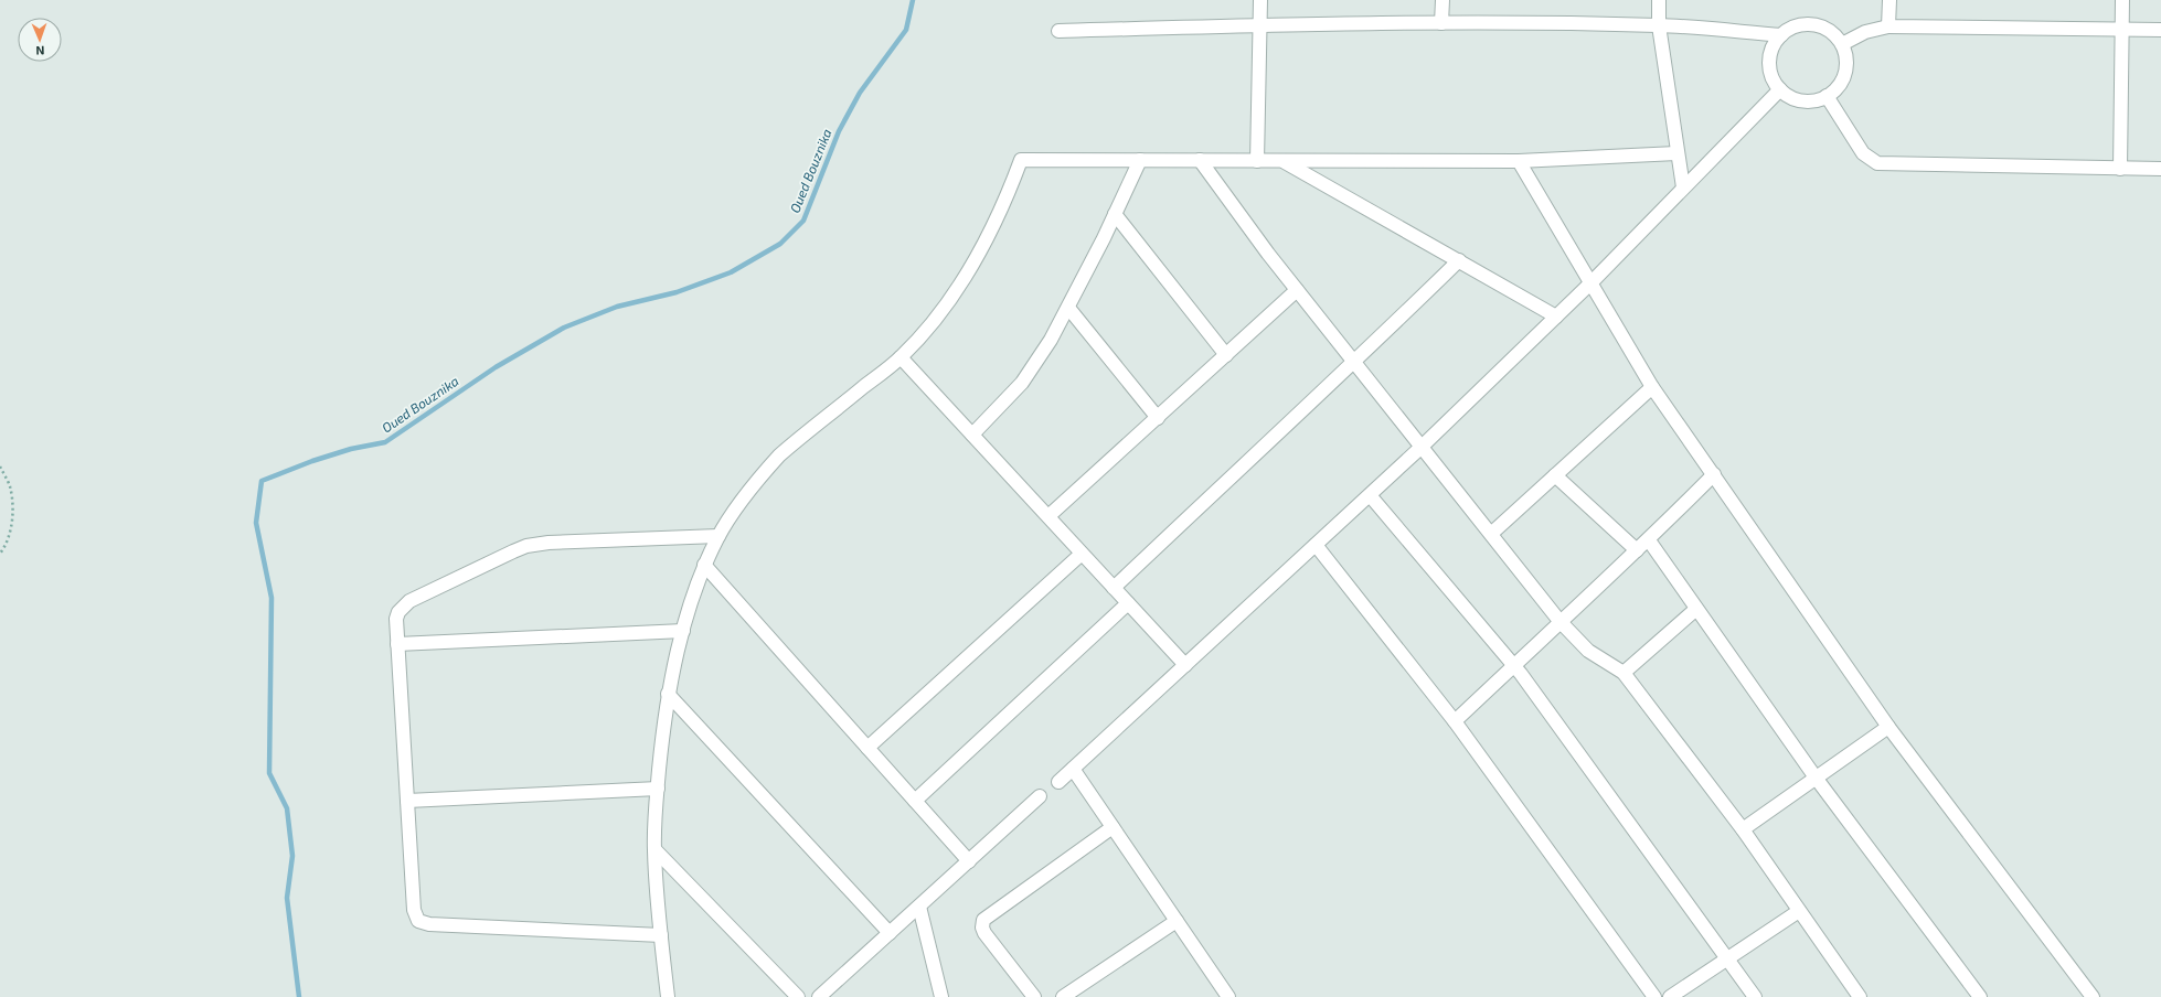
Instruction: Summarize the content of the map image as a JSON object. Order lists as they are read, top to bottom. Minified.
{"water":["Oued Bouznika"],"north":"bottom"}
